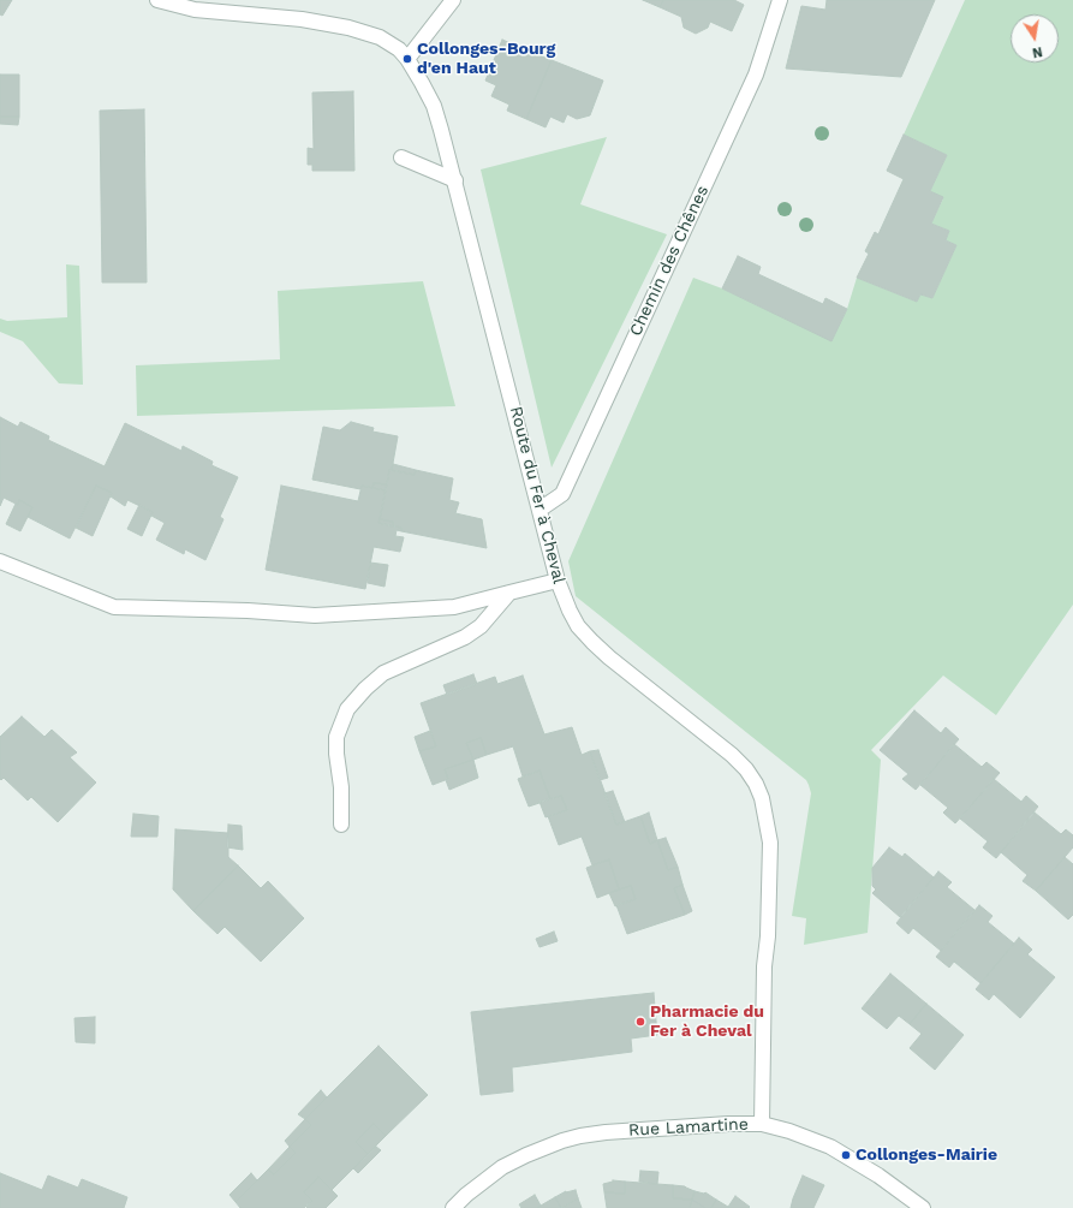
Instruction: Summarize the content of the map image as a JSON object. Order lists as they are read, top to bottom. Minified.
{"streets":{"street":["Chemin des Chênes","Route du Fer à Cheval","Rue Lamartine"]},"crossings":[["Chemin des Chênes","Route du Fer à Cheval"],["Route du Fer à Cheval","Rue Lamartine"]],"places":["Collonges-Bourg d'en Haut","Pharmacie du Fer à Cheval","Collonges-Mairie"],"north":"bottom"}
